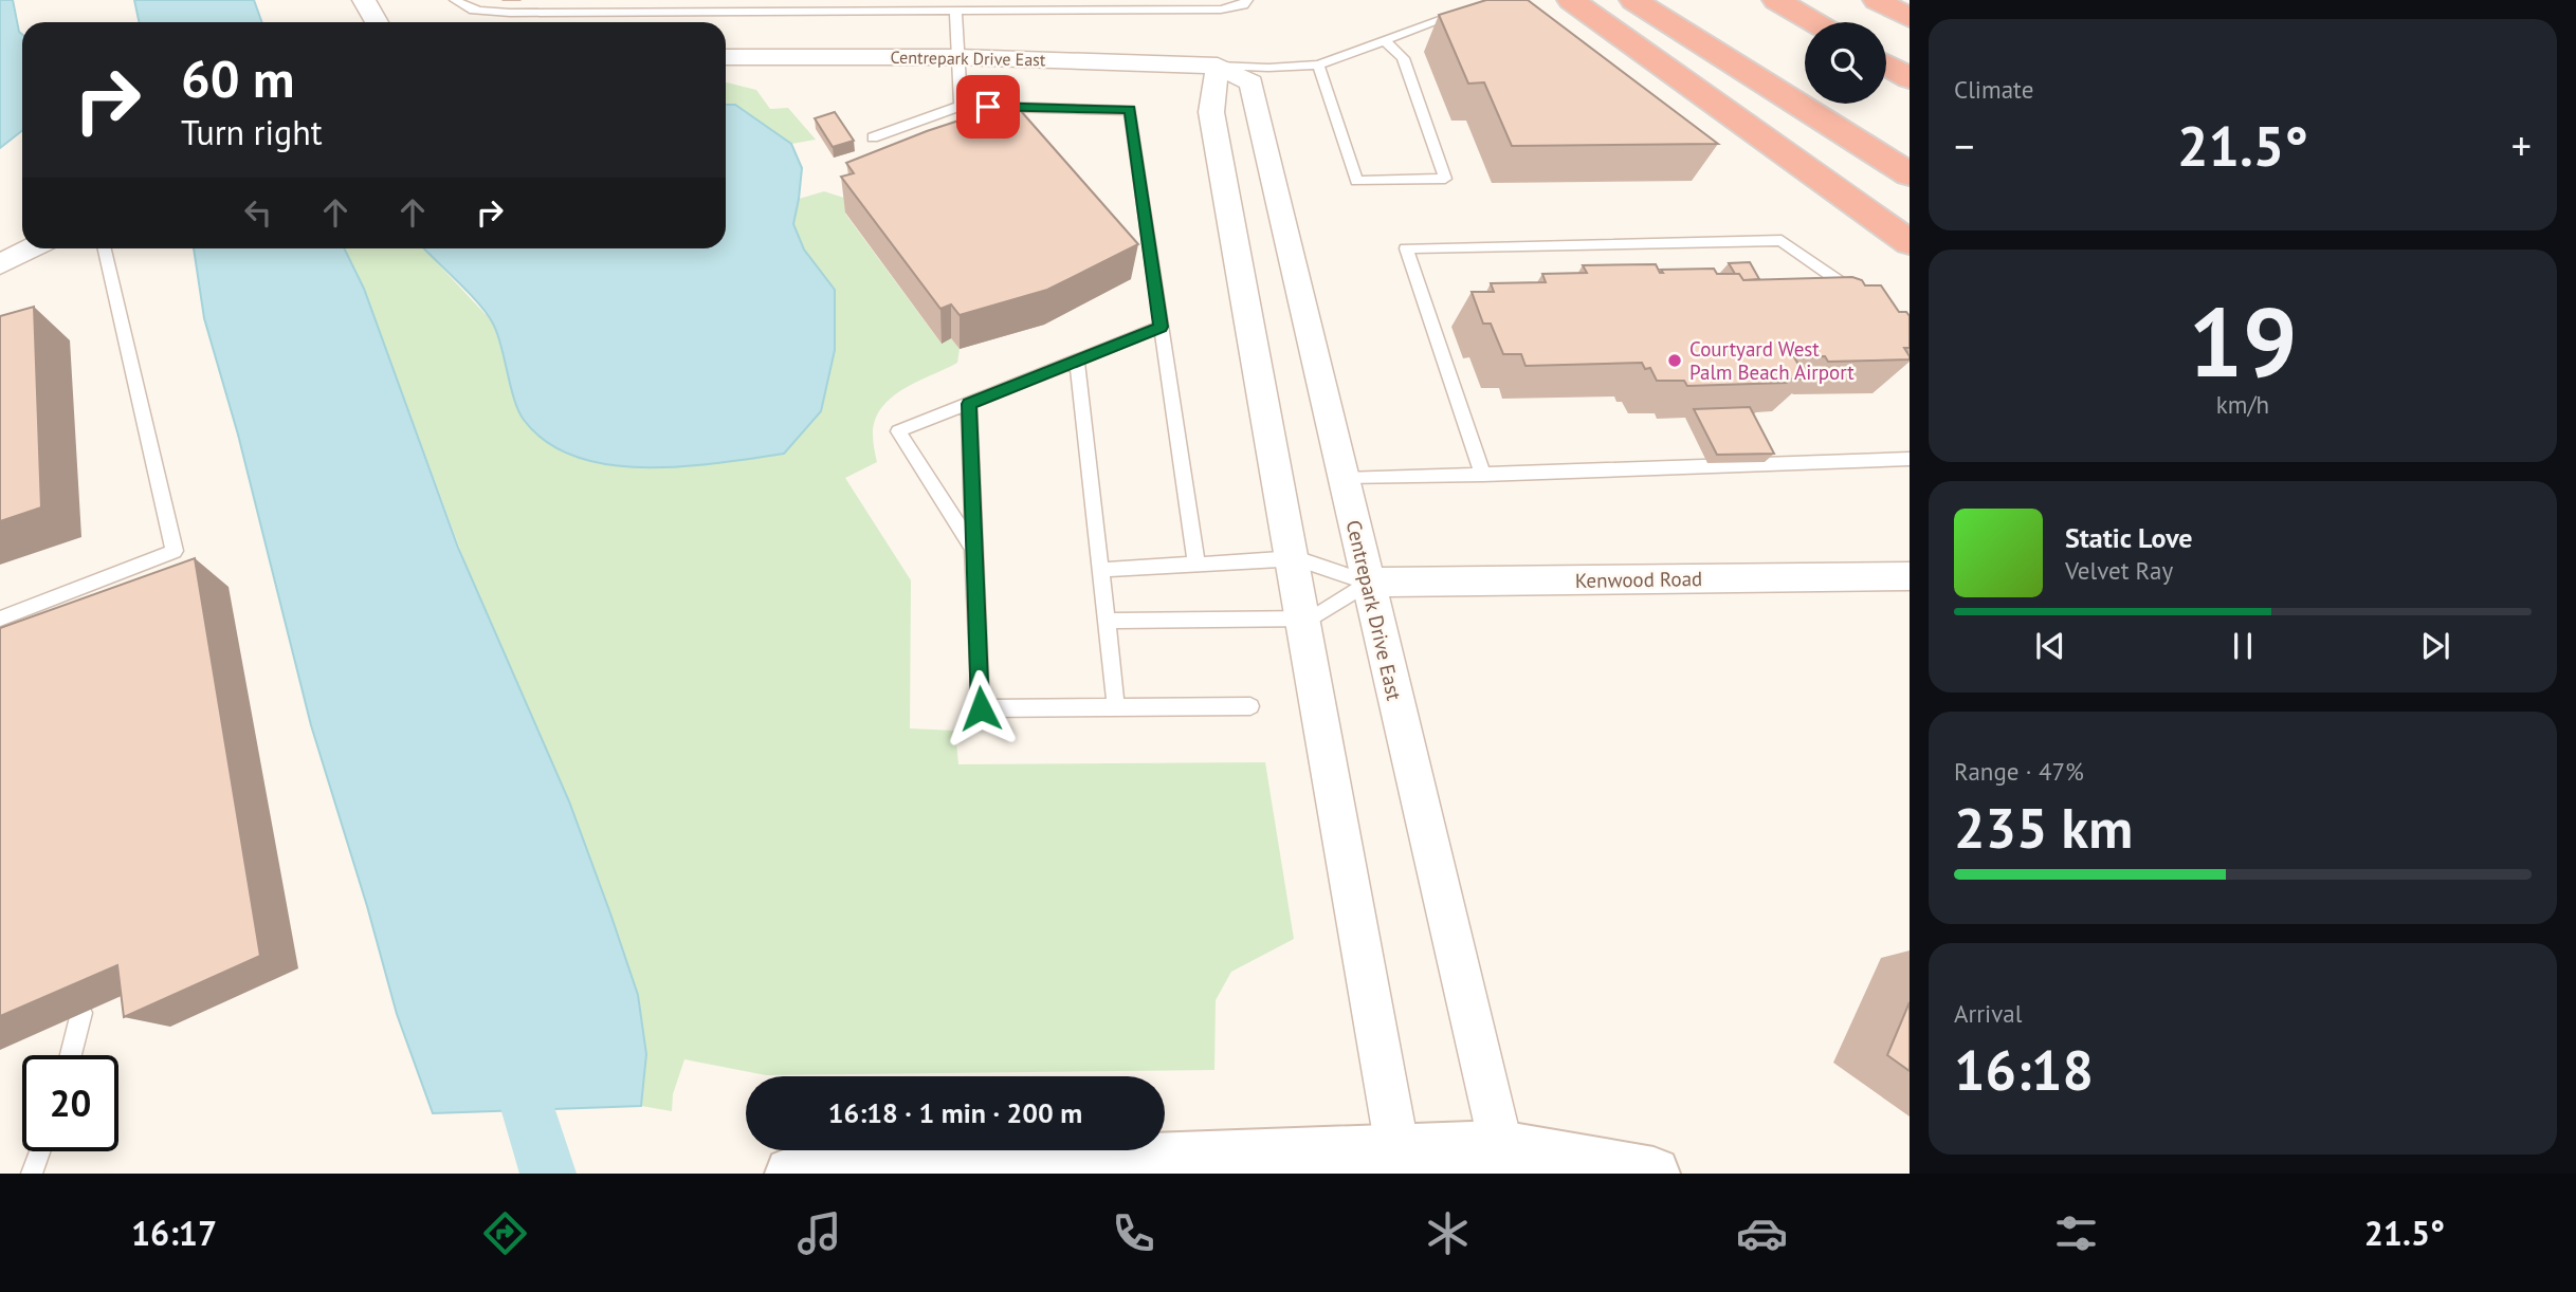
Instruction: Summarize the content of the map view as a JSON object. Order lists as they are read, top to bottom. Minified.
{"streets":{"street":["Centrepark Drive East","Kenwood Road"]},"crossings":[["Centrepark Drive East","Kenwood Road"]],"places":["Courtyard West Palm Beach Airport"],"page":{"tile":["Climate",["19","km/h"],["Range · 47%","235 km"],["Arrival","16:18"]],"turn":["60 m","Turn right"],"heat":["−","21.5°","+"],"song":["Static Love","Velvet Ray"],"limit":"20","trip":"16:18 · 1 min · 200 m","tabs":["16:17","21.5°"]}}
